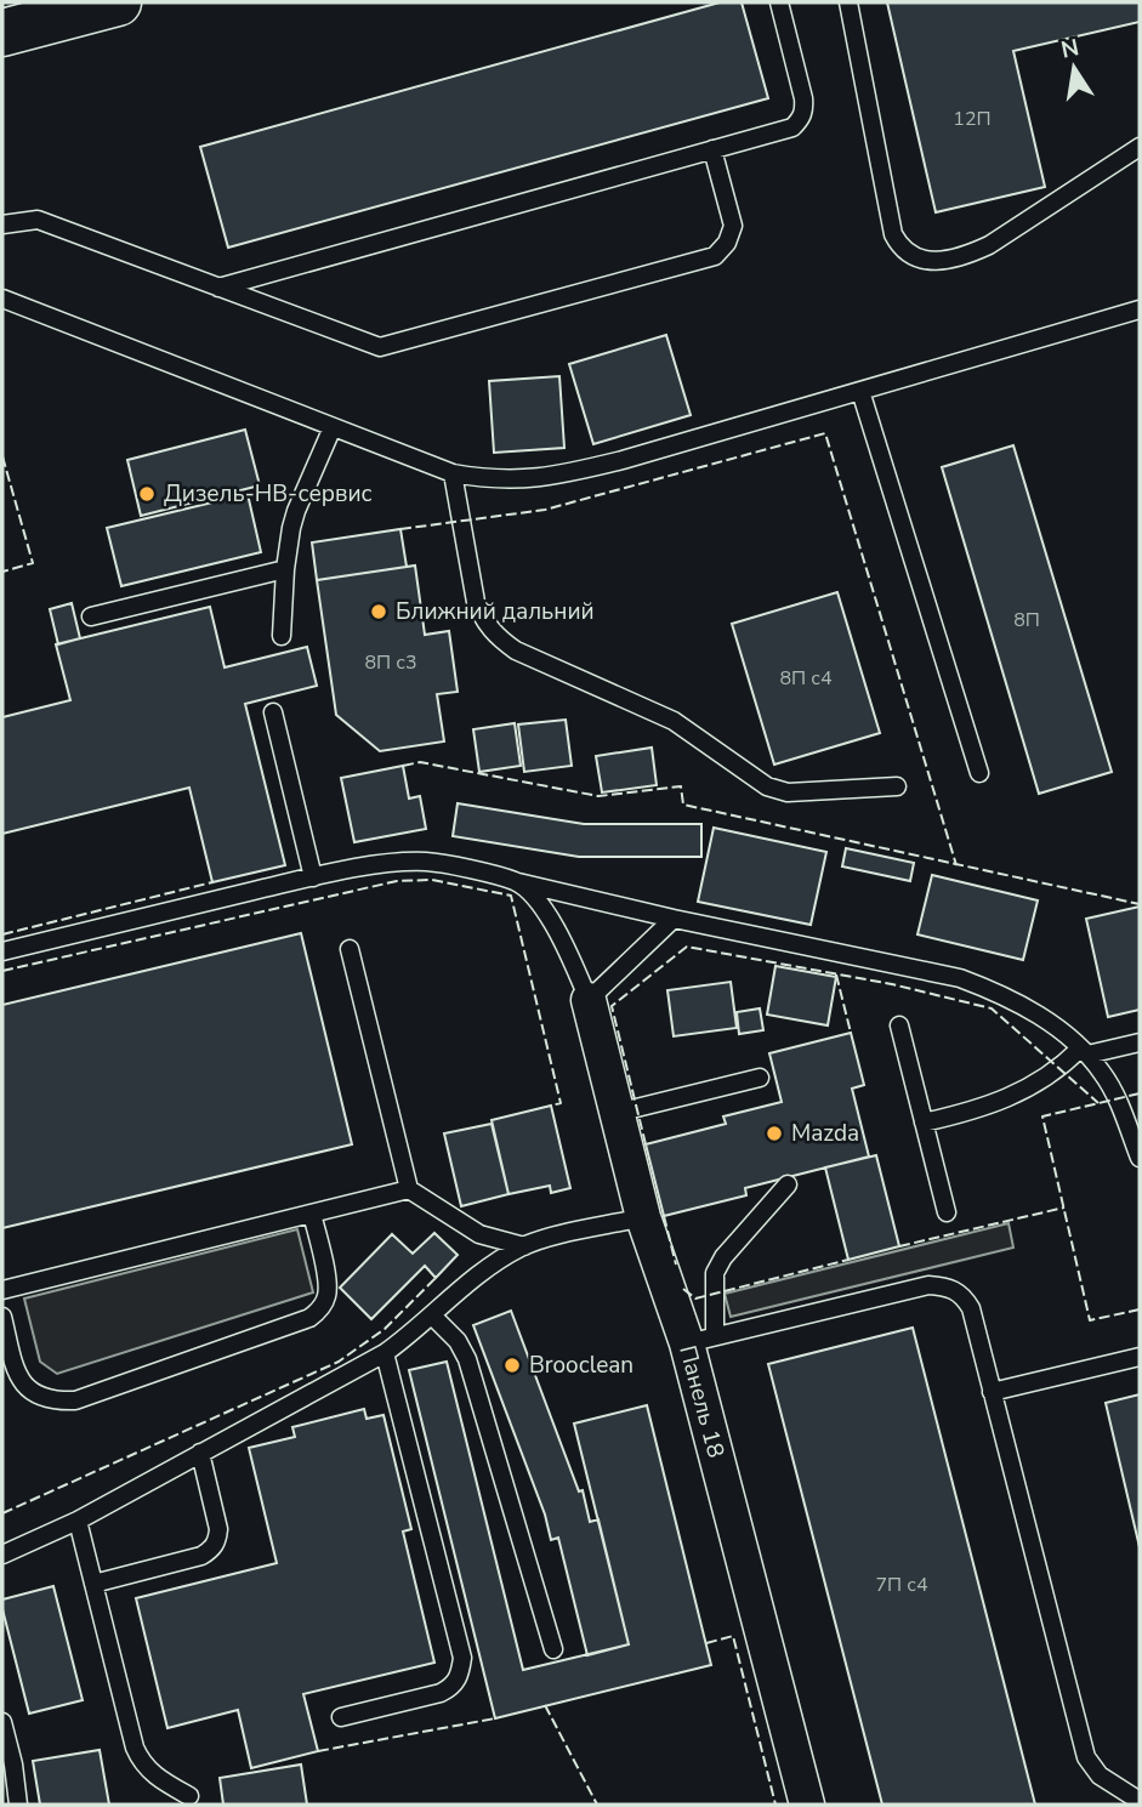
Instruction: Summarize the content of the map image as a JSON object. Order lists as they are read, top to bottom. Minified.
{"streets":{"street":["Панель 18"]},"places":["Дизель-НВ-сервис","Ближний дальний","Mazda","Brooсlean"],"house_numbers":["12П","8П","8П с3","8П с4","7П с4"],"north":"top"}
